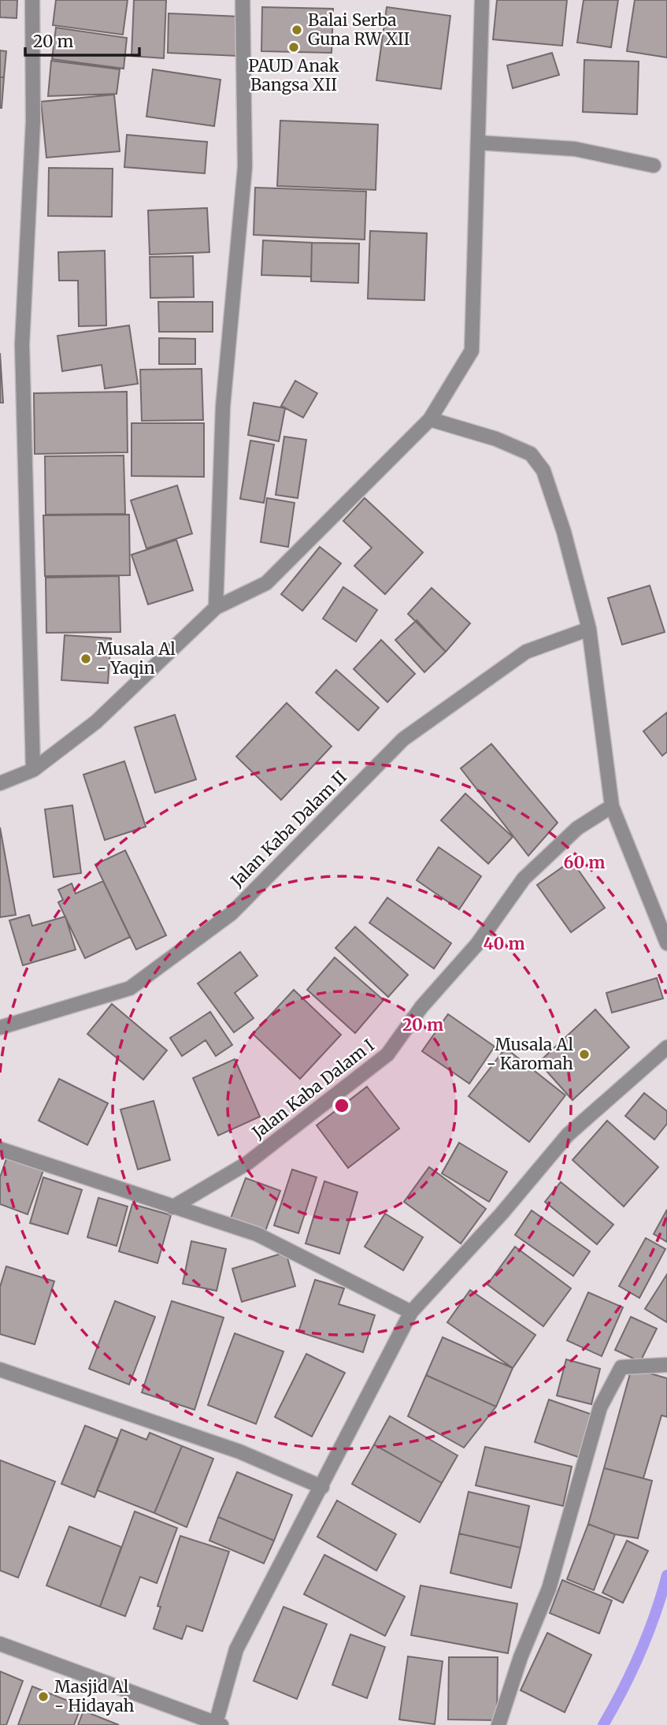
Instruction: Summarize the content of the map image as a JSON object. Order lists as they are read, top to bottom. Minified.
{"streets":{"street":["Jalan Kaba Dalam II","Jalan Kaba Dalam I"]},"places":["Balai Serba Guna RW XII","PAUD Anak Bangsa XII","Musala Al - Yaqin","Musala Al - Karomah","Masjid Al - Hidayah"],"scale_bar":"20 m","rings":["60 m","40 m","20 m"]}
